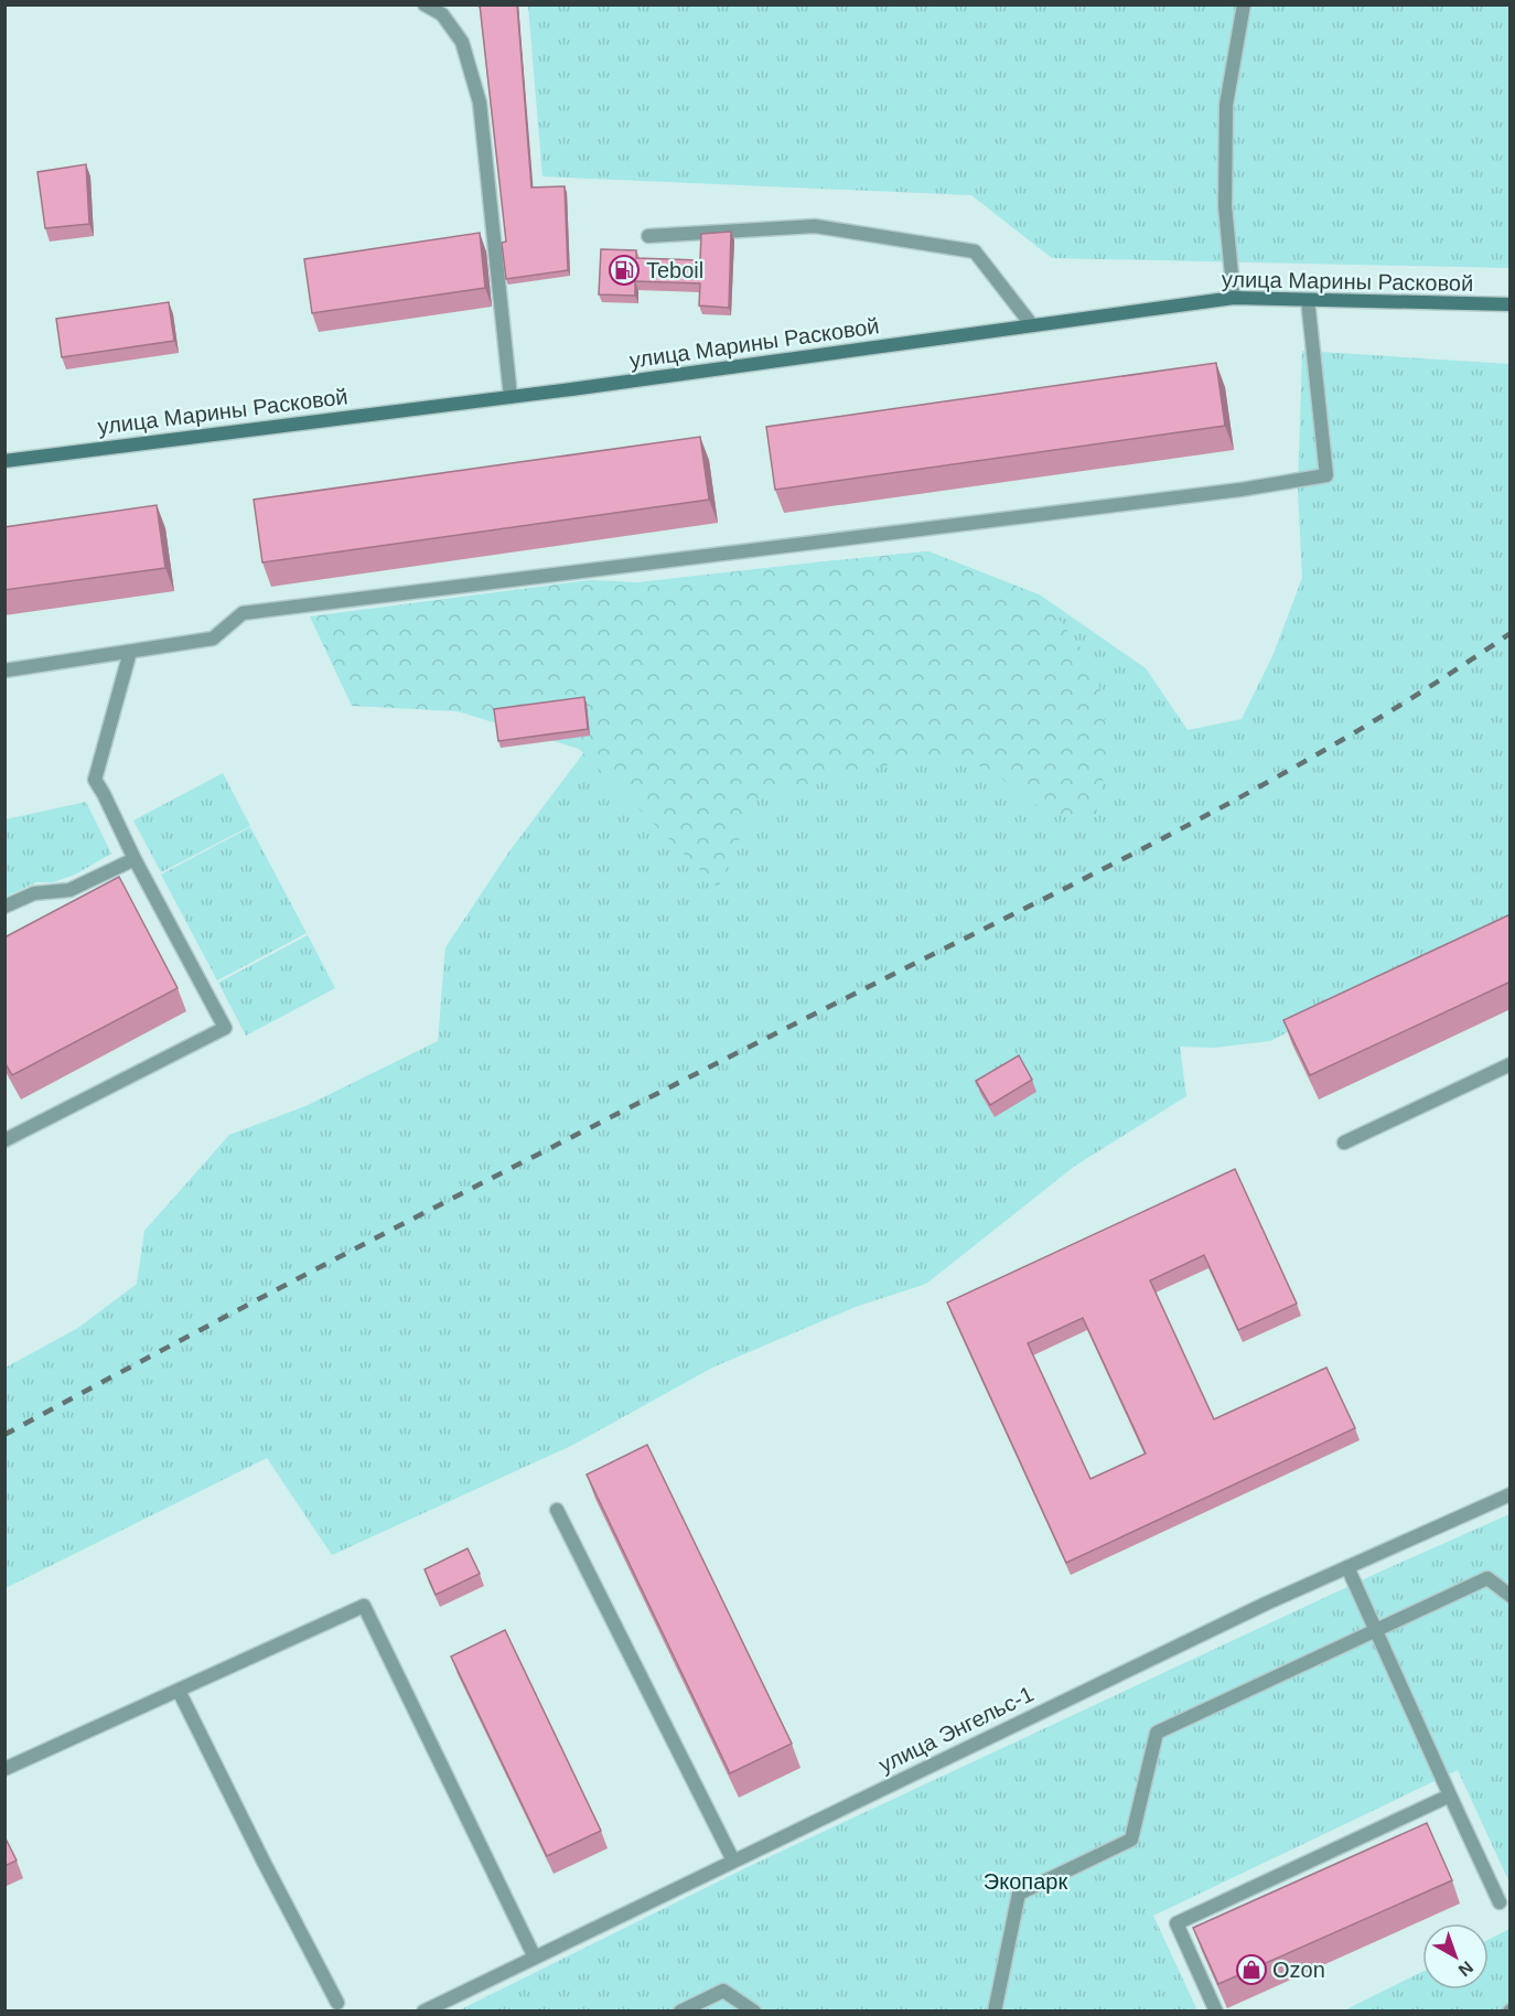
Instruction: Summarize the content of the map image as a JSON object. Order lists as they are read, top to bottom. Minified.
{"streets":{"main road":["улица Марины Расковой"],"street":["улица Энгельс-1"]},"parks":["Экопарк"],"places":{"fuel station":["Teboil"],"shop":["Ozon"]},"north":"bottom right"}
